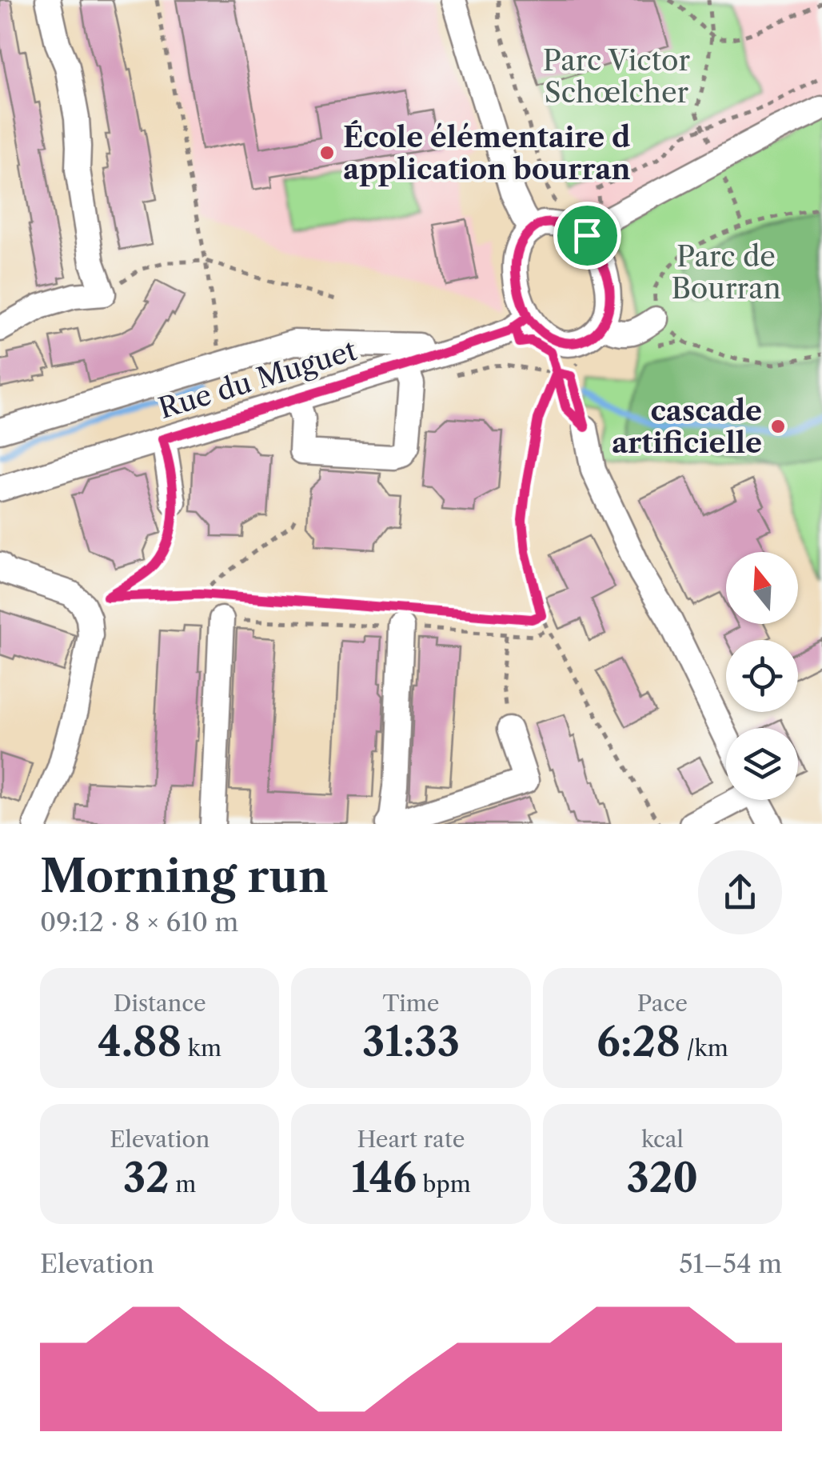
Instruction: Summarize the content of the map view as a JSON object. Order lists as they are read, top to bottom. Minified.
{"streets":{"street":["Rue du Muguet"]},"parks":["Parc Victor Schœlcher","Parc de Bourran"],"places":["École élémentaire d application bourran","cascade artificielle"],"north":"top","page":{"heading":["Morning run","09:12 · 8 × 610 m"],"stats":[["Distance","4.88 km"],["Time","31:33"],["Pace","6:28 /km"],["Elevation","32 m"],["Heart rate","146 bpm"],["kcal","320"]],"chart":["Elevation","51–54 m"]}}
